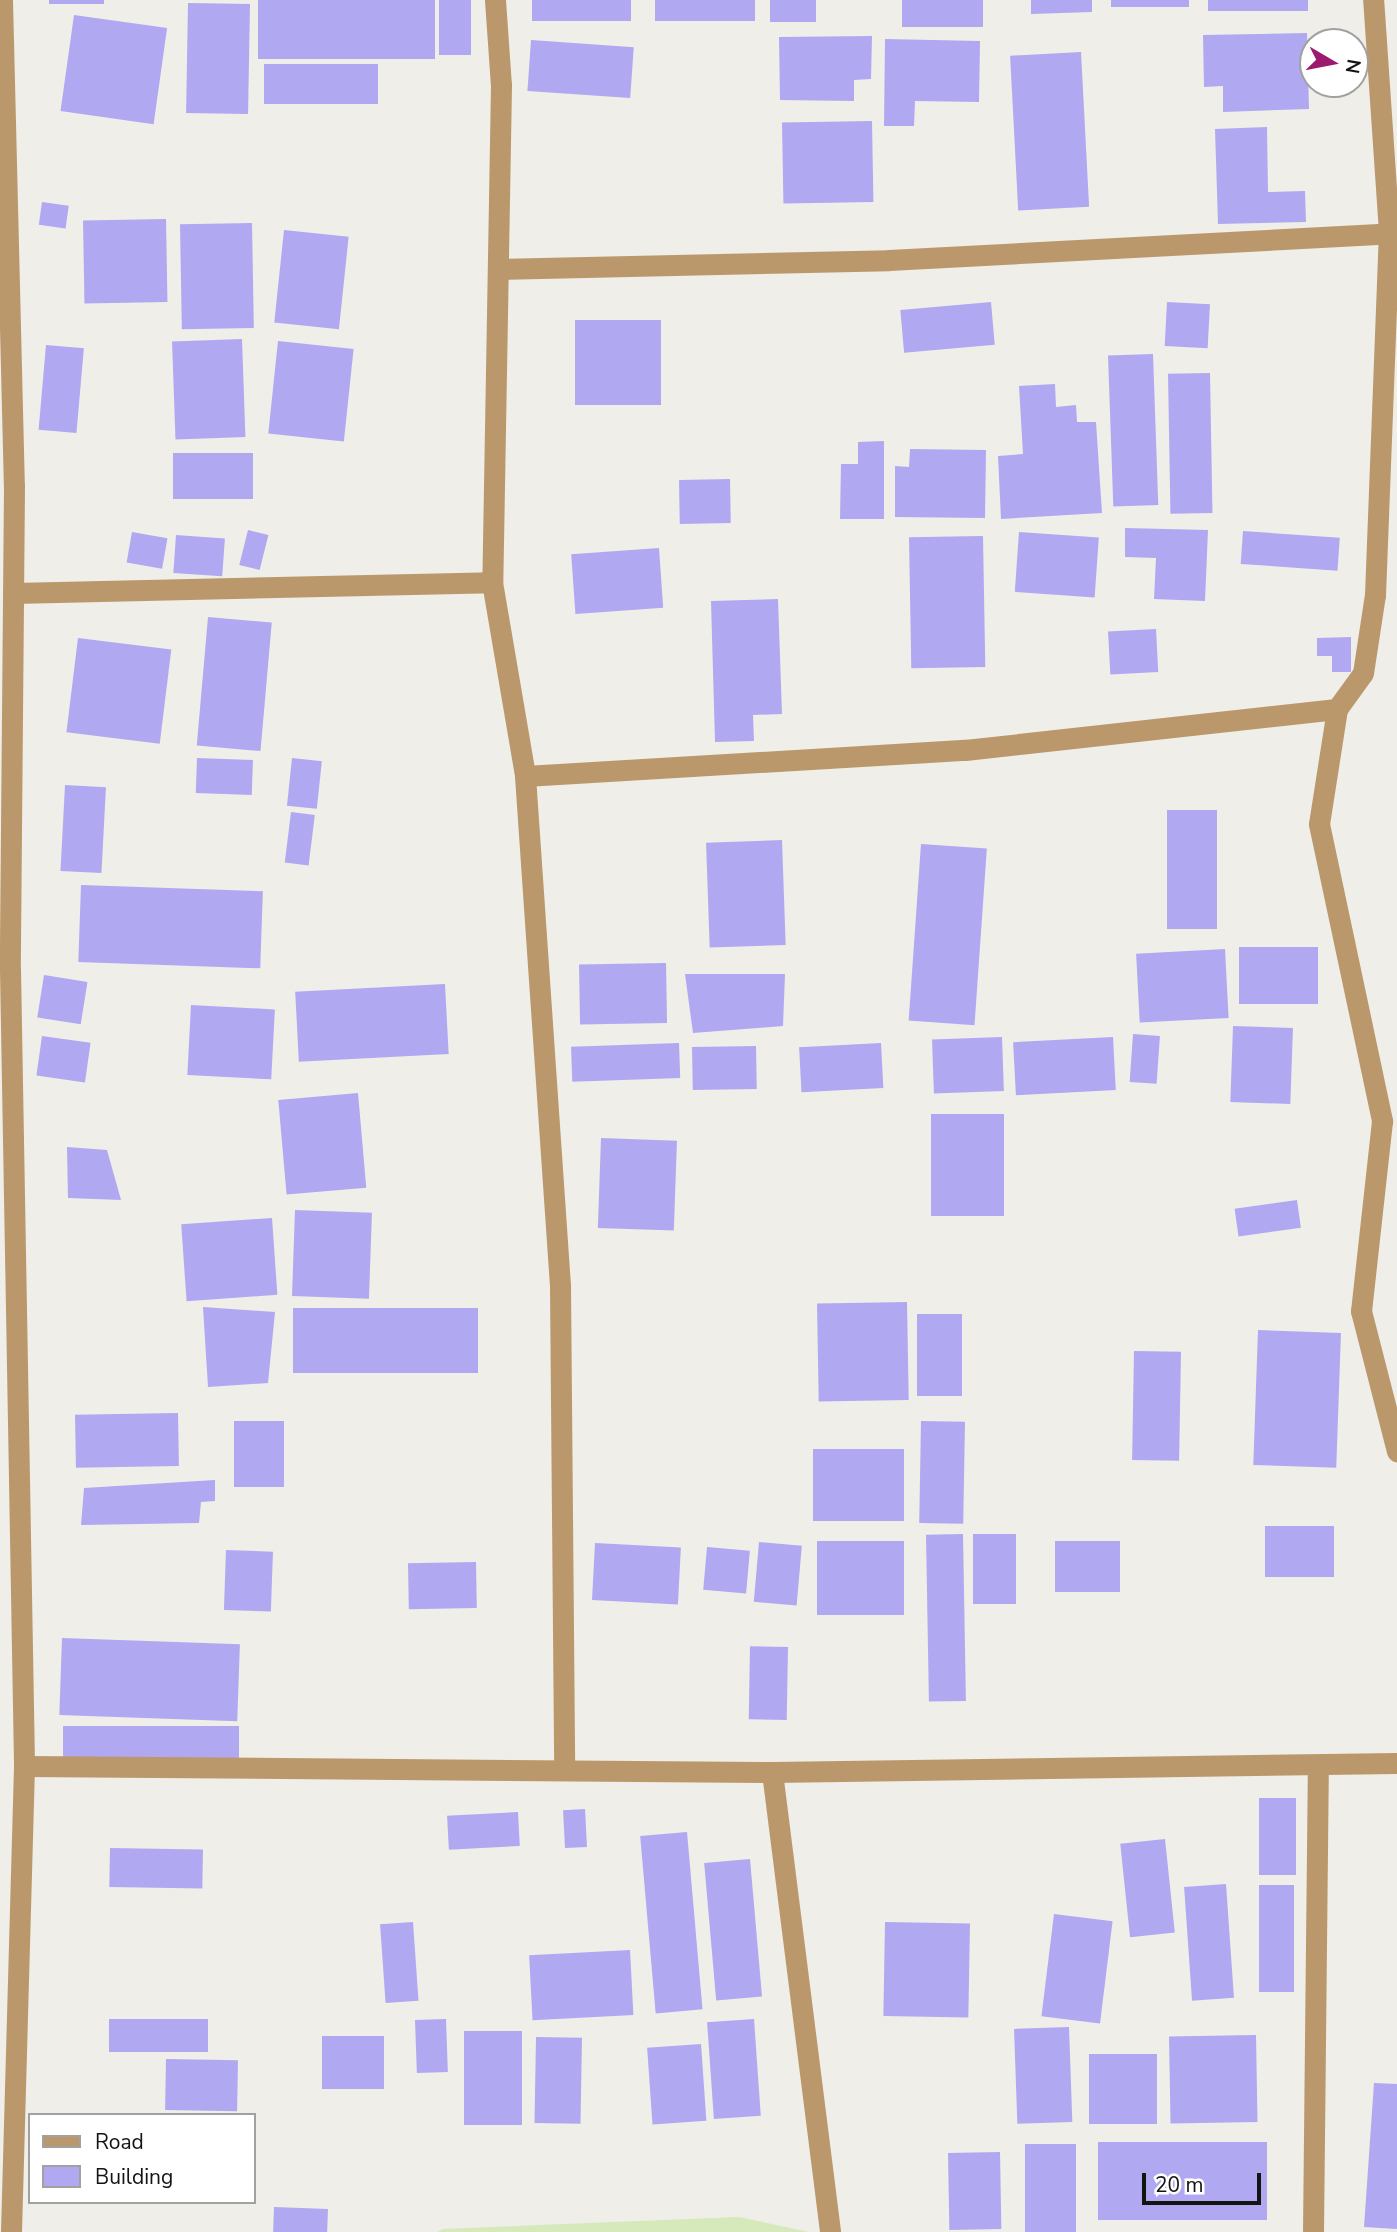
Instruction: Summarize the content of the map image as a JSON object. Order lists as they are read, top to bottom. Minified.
{"legend":["Road","Building"],"scale_bar":"20 m","north":"right"}
